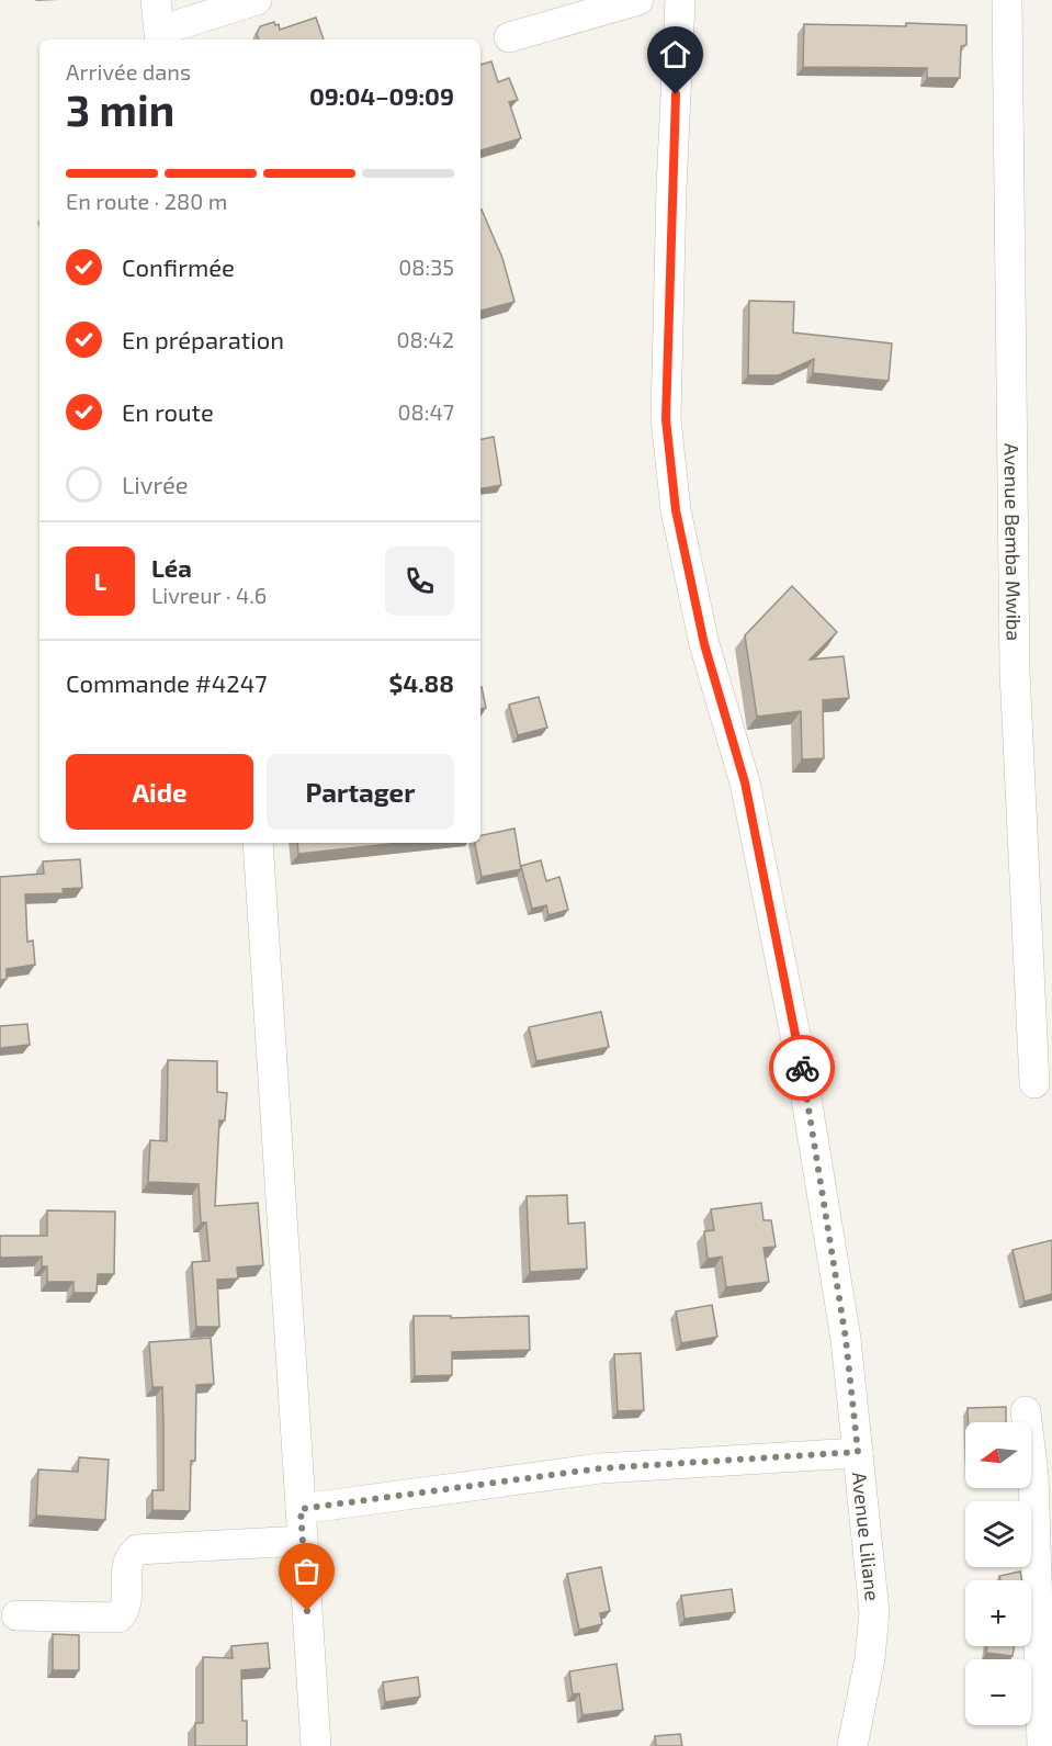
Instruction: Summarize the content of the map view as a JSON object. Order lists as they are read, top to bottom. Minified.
{"streets":{"street":["Avenue Bemba Mwiba","Avenue Liliane"]},"north":"left","page":{"heading":["3 min","Arrivée dans","09:04–09:09"],"panel":["Léa","Livreur · 4.6","Commande #4247","$4.88"],"bar":"En route · 280 m","list":[["Confirmée","08:35"],["En préparation","08:42"],["En route","08:47"],"Livrée"],"round":"L","buttons":["Aide","Partager"],"map_buttons":["+","−"]}}
